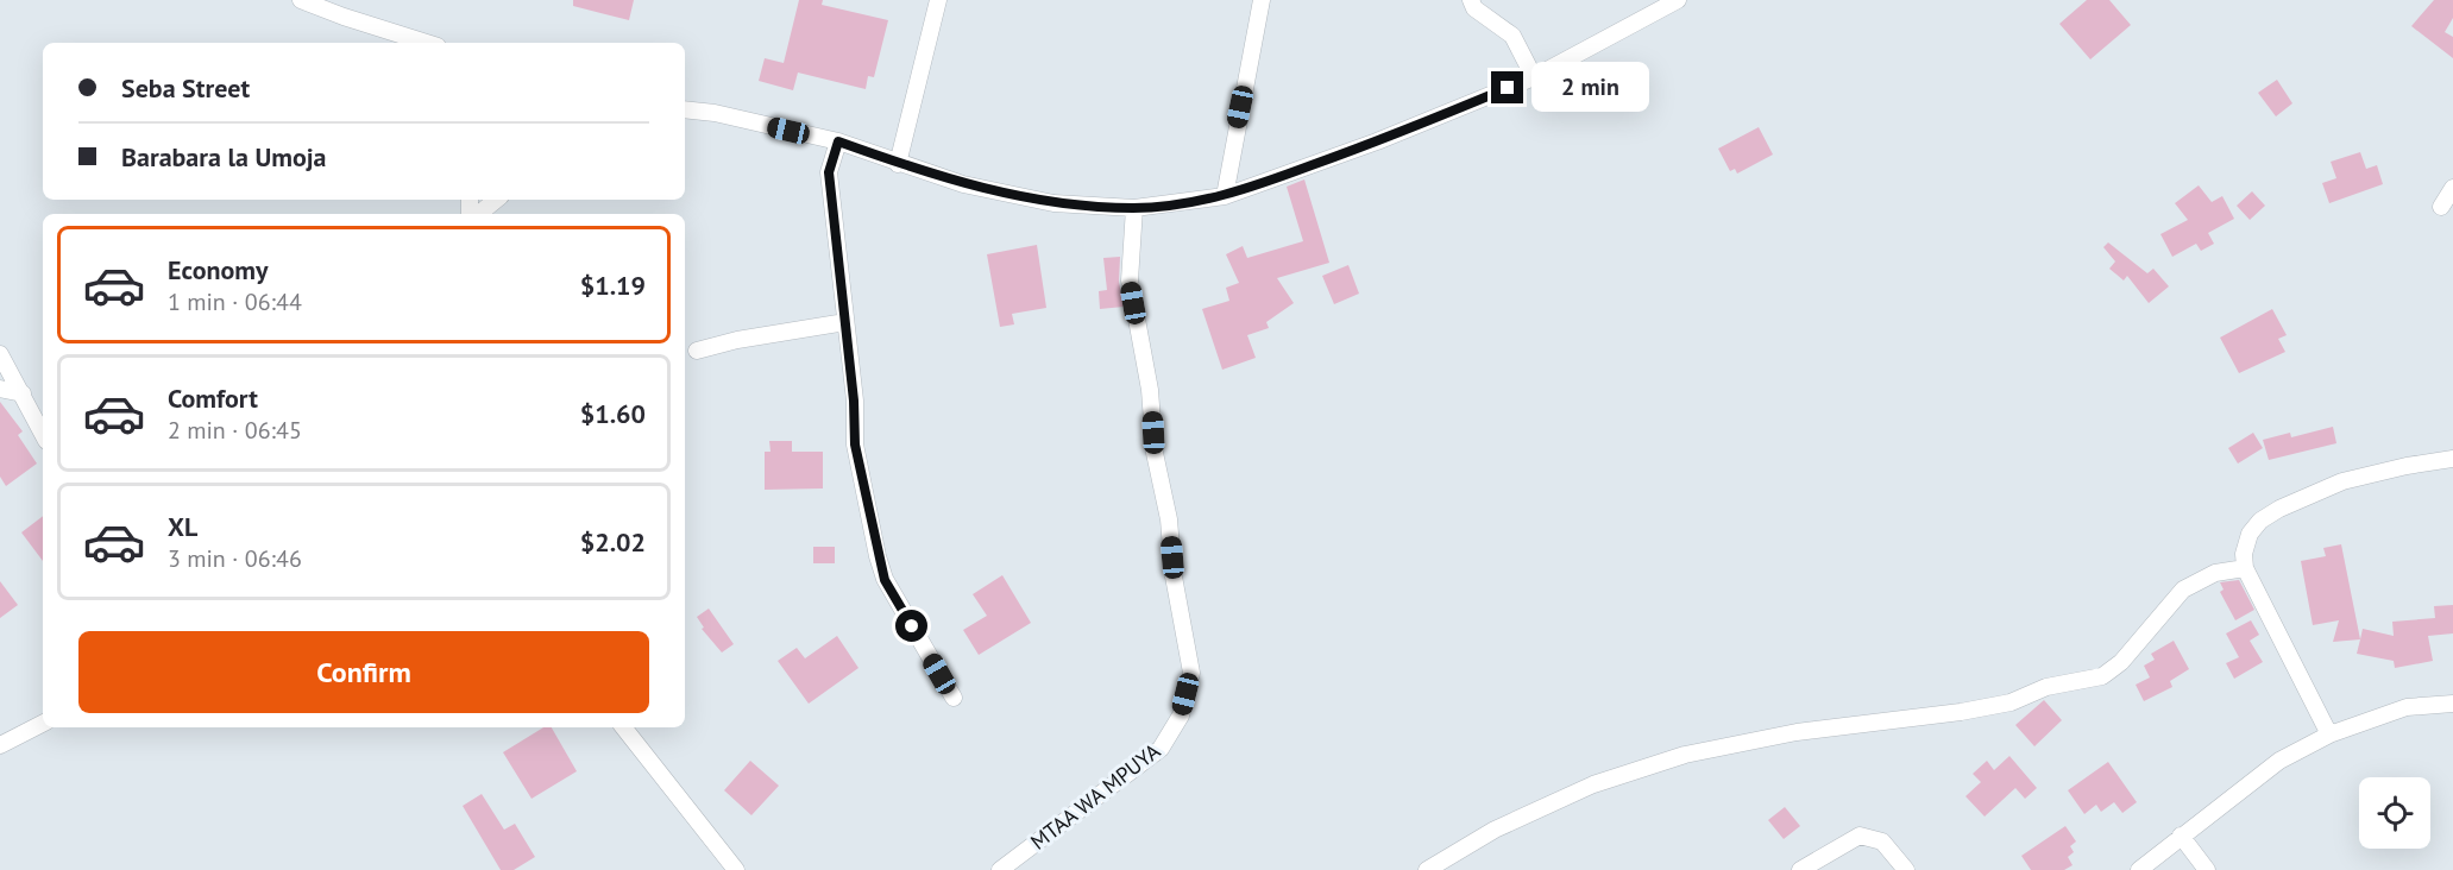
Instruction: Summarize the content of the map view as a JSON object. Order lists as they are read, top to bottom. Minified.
{"streets":{"street":["MTAA WA MPUYA"]},"page":{"banner":["Seba Street","Barabara la Umoja"],"bubble":"2 min","list":[{"name":"Economy","note":"1 min · 06:44","value":"$1.19"},{"name":"Comfort","note":"2 min · 06:45","value":"$1.60"},{"name":"XL","note":"3 min · 06:46","value":"$2.02"}],"buttons":"Confirm"}}
